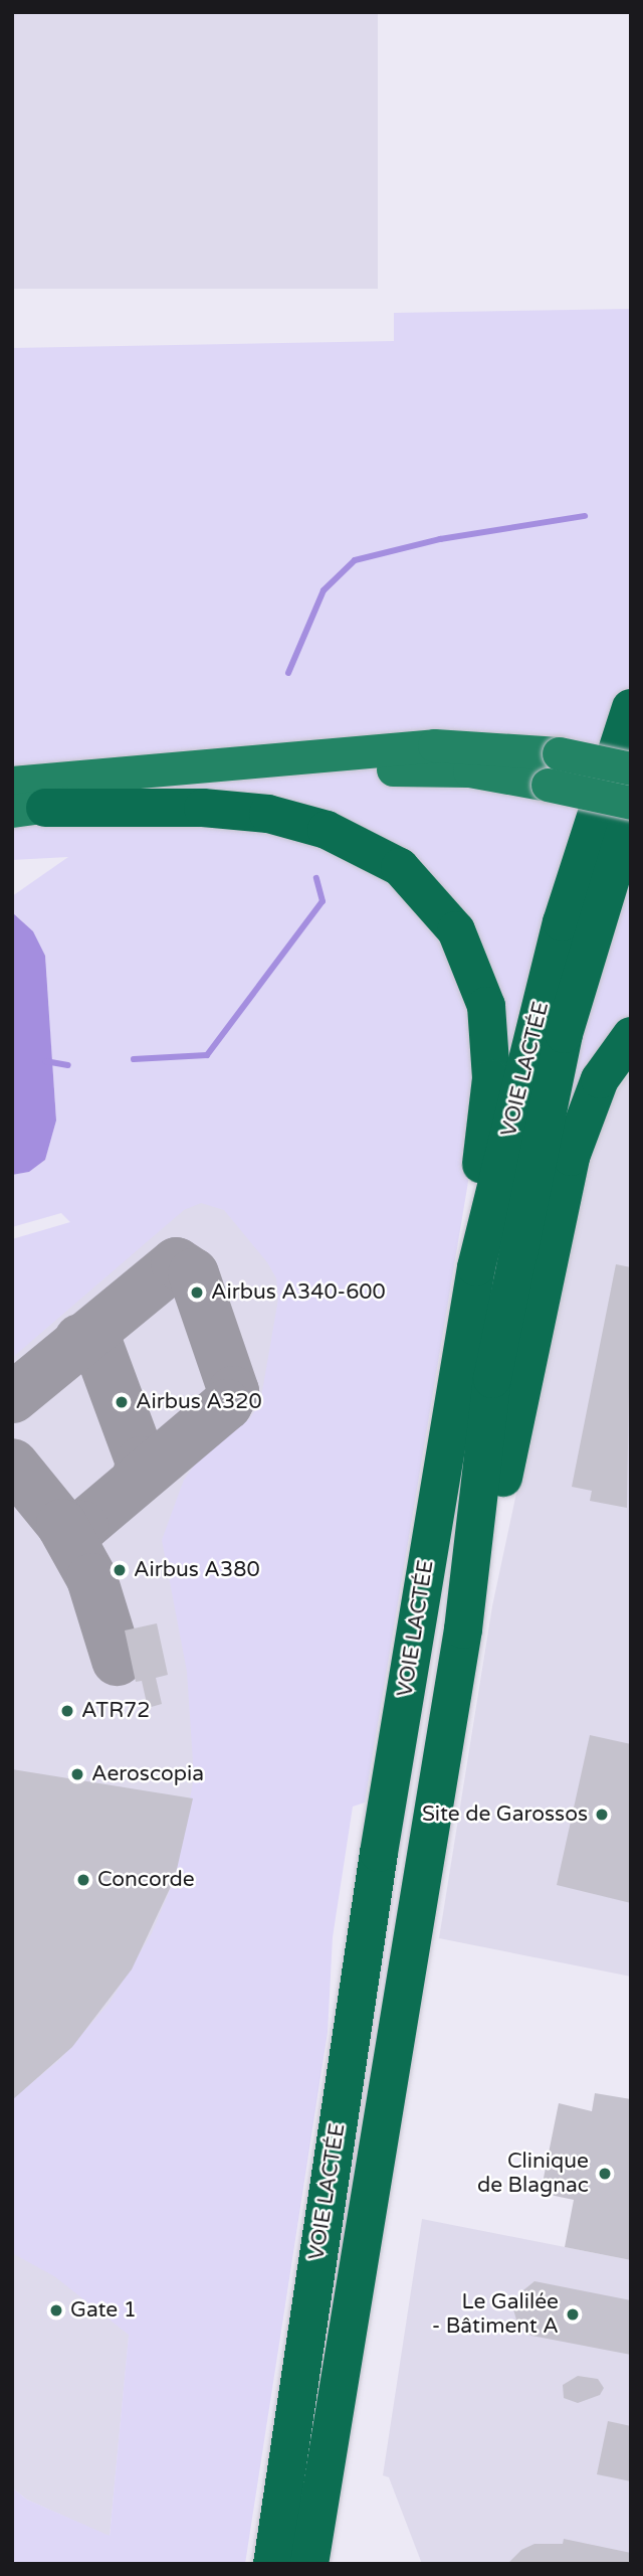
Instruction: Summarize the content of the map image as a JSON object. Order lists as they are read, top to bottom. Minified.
{"streets":{"highway":["VOIE LACTÉE"]},"places":["Airbus A340-600","Airbus A320","Airbus A380","ATR72","Aeroscopia","Site de Garossos","Concorde","Clinique de Blagnac","Gate 1","Le Galilée - Bâtiment A"]}
